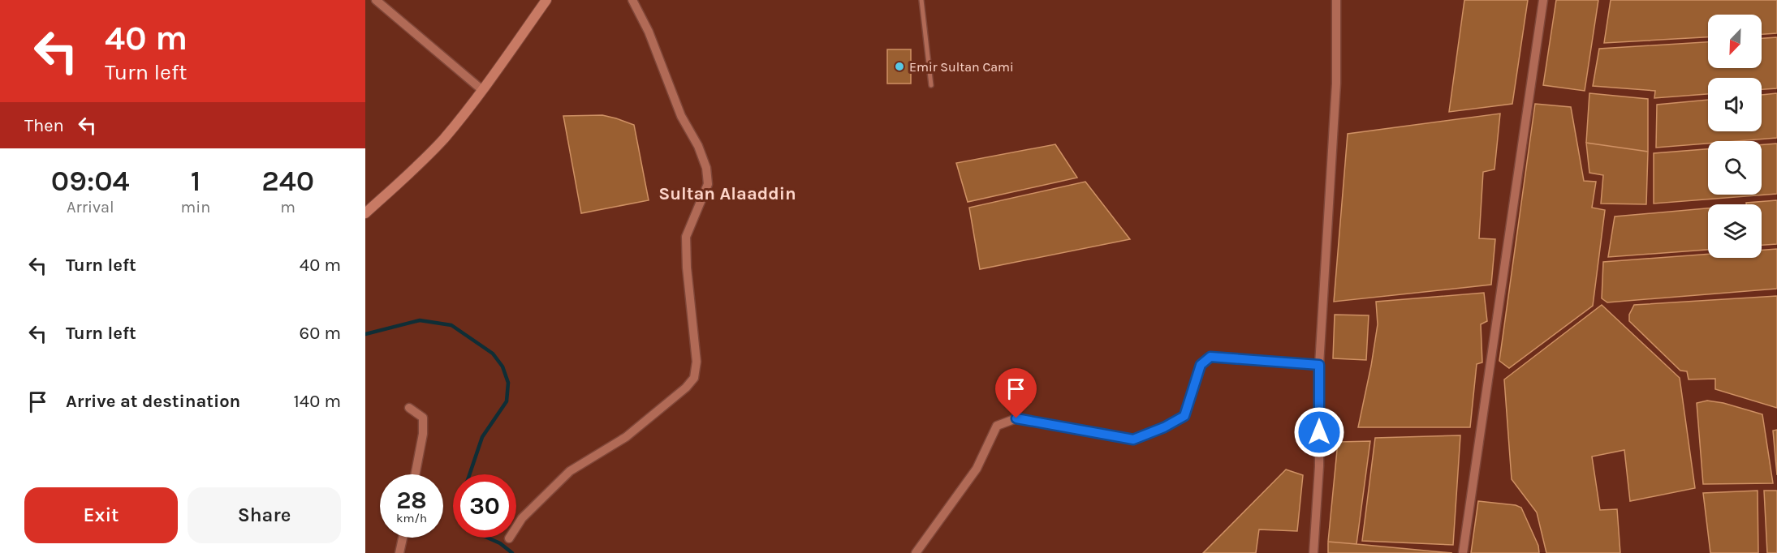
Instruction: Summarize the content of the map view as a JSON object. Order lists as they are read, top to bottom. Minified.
{"districts":["Sultan Alaaddin"],"places":["Emir Sultan Cami"],"north":"bottom left","page":{"turn":["40 m","Turn left"],"then":"Then","eta":["09:04","Arrival","1","min","240","m"],"list":[{"name":"Turn left","value":"40 m"},{"name":"Turn left","value":"60 m"},{"name":"Arrive at destination","value":"140 m"}],"speed":"28 km/h","limit":"30","buttons":["Exit","Share"]}}
